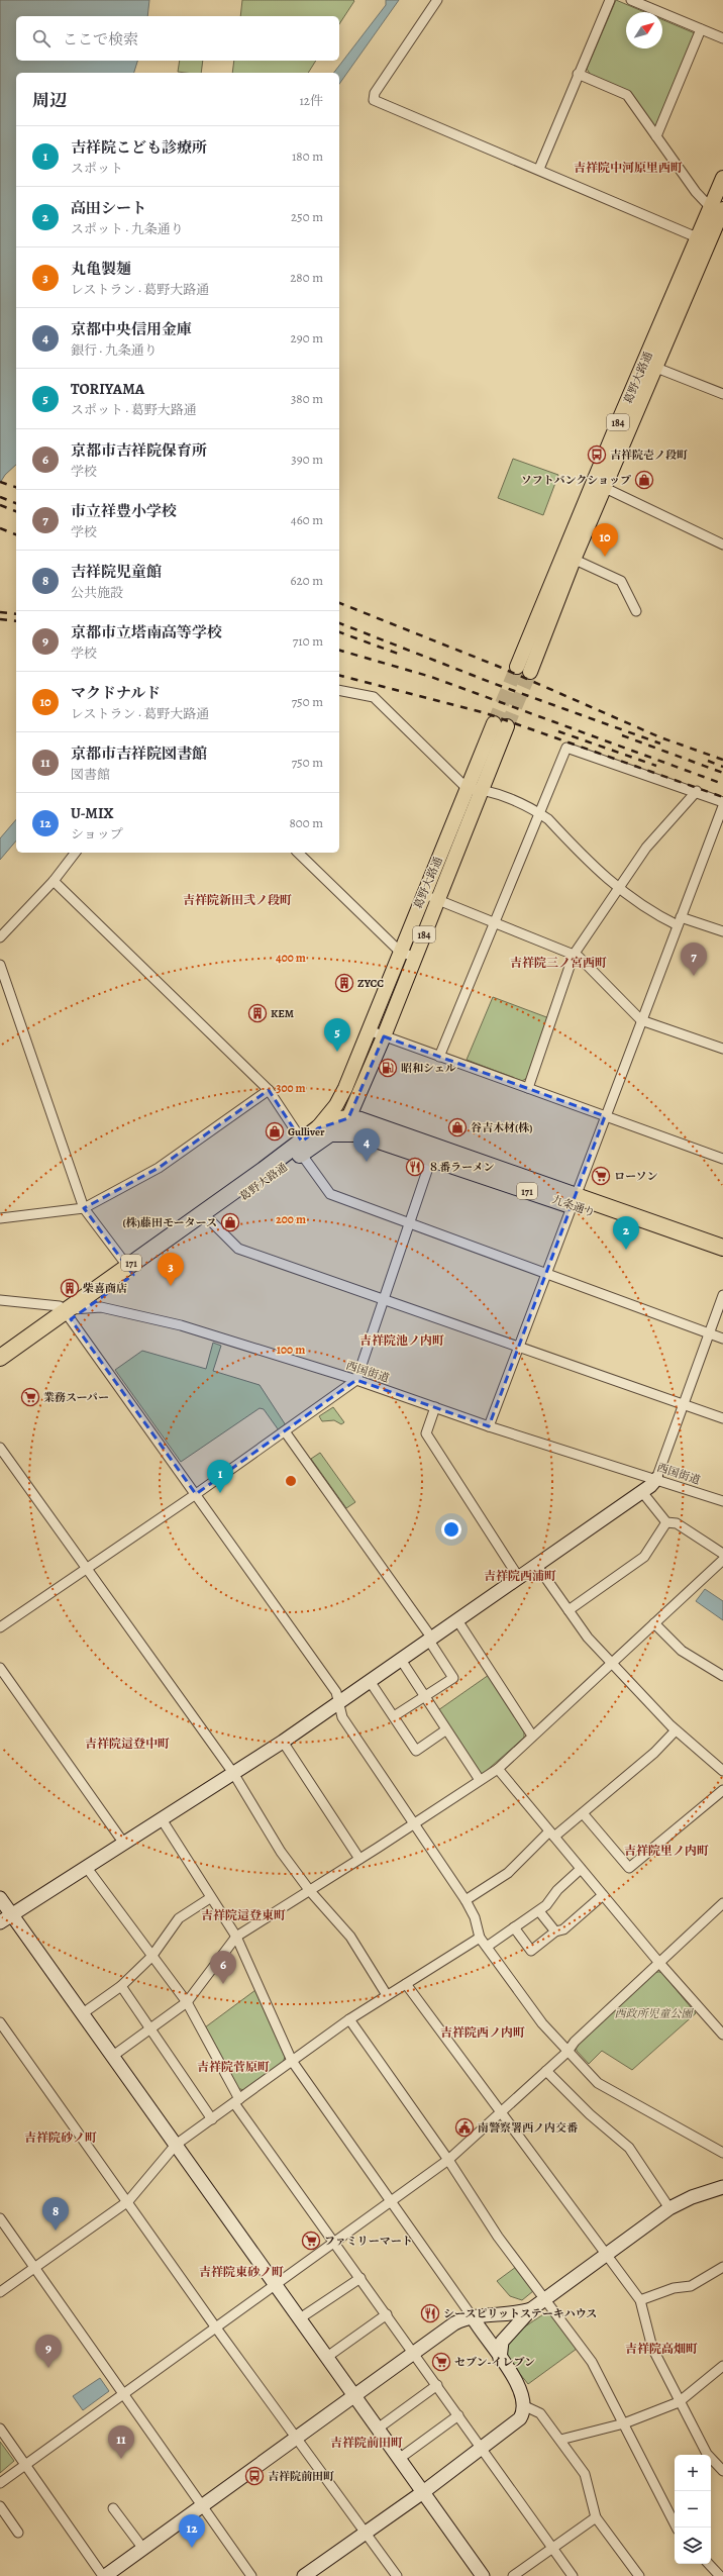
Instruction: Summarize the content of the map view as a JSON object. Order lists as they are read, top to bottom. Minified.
{"streets":{"highway":["葛野大路通","171","九条通り"],"main road":["184"],"street":["西国街道"]},"crossings":[["葛野大路通","九条通り"],["葛野大路通","西国街道"]],"districts":["吉祥院中河原里西町","吉祥院新田弐ノ段町","吉祥院三ノ宮西町","吉祥院池ノ内町","吉祥院西浦町","吉祥院這登中町","吉祥院里ノ内町","吉祥院這登東町","吉祥院西ノ内町","吉祥院菅原町","吉祥院砂ノ町","吉祥院東砂ノ町","吉祥院高畑町","吉祥院前田町"],"parks":["西政所児童公園"],"places":{"bus stop":["吉祥院壱ノ段町","吉祥院前田町"],"shop":["ソフトバンクショップ","谷吉木材(株)","Gulliver","(株)藤田モータース"],"building":["ZYCC","KEM","柴喜商店"],"fuel station":["昭和シェル"],"restaurant":["８番ラーメン","シースピリットステーキハウス"],"supermarket":["ローソン","業務スーパー","ファミリーマート","セブン-イレブン"],"public building":["南警察署西ノ内交番"]},"north":"top right","page":{"search":"ここで検索","heading":["周辺","12件"],"list":[{"mark":"1","name":"吉祥院こども診療所","note":"スポット","value":"180 m"},{"mark":"2","name":"高田シート","note":"スポット · 九条通り","value":"250 m"},{"mark":"3","name":"丸亀製麺","note":"レストラン · 葛野大路通","value":"280 m"},{"mark":"4","name":"京都中央信用金庫","note":"銀行 · 九条通り","value":"290 m"},{"mark":"5","name":"TORIYAMA","note":"スポット · 葛野大路通","value":"380 m"},{"mark":"6","name":"京都市吉祥院保育所","note":"学校","value":"390 m"},{"mark":"7","name":"市立祥豊小学校","note":"学校","value":"460 m"},{"mark":"8","name":"吉祥院児童館","note":"公共施設","value":"620 m"},{"mark":"9","name":"京都市立塔南高等学校","note":"学校","value":"710 m"},{"mark":"10","name":"マクドナルド","note":"レストラン · 葛野大路通","value":"750 m"},{"mark":"11","name":"京都市吉祥院図書館","note":"図書館","value":"750 m"},{"mark":"12","name":"U-MIX","note":"ショップ","value":"800 m"}],"pins":["10","7","5","4","2","3","1","6","8","9","11","12"],"map_buttons":["+","−"]},"rings":["400 m","300 m","200 m","100 m"]}
